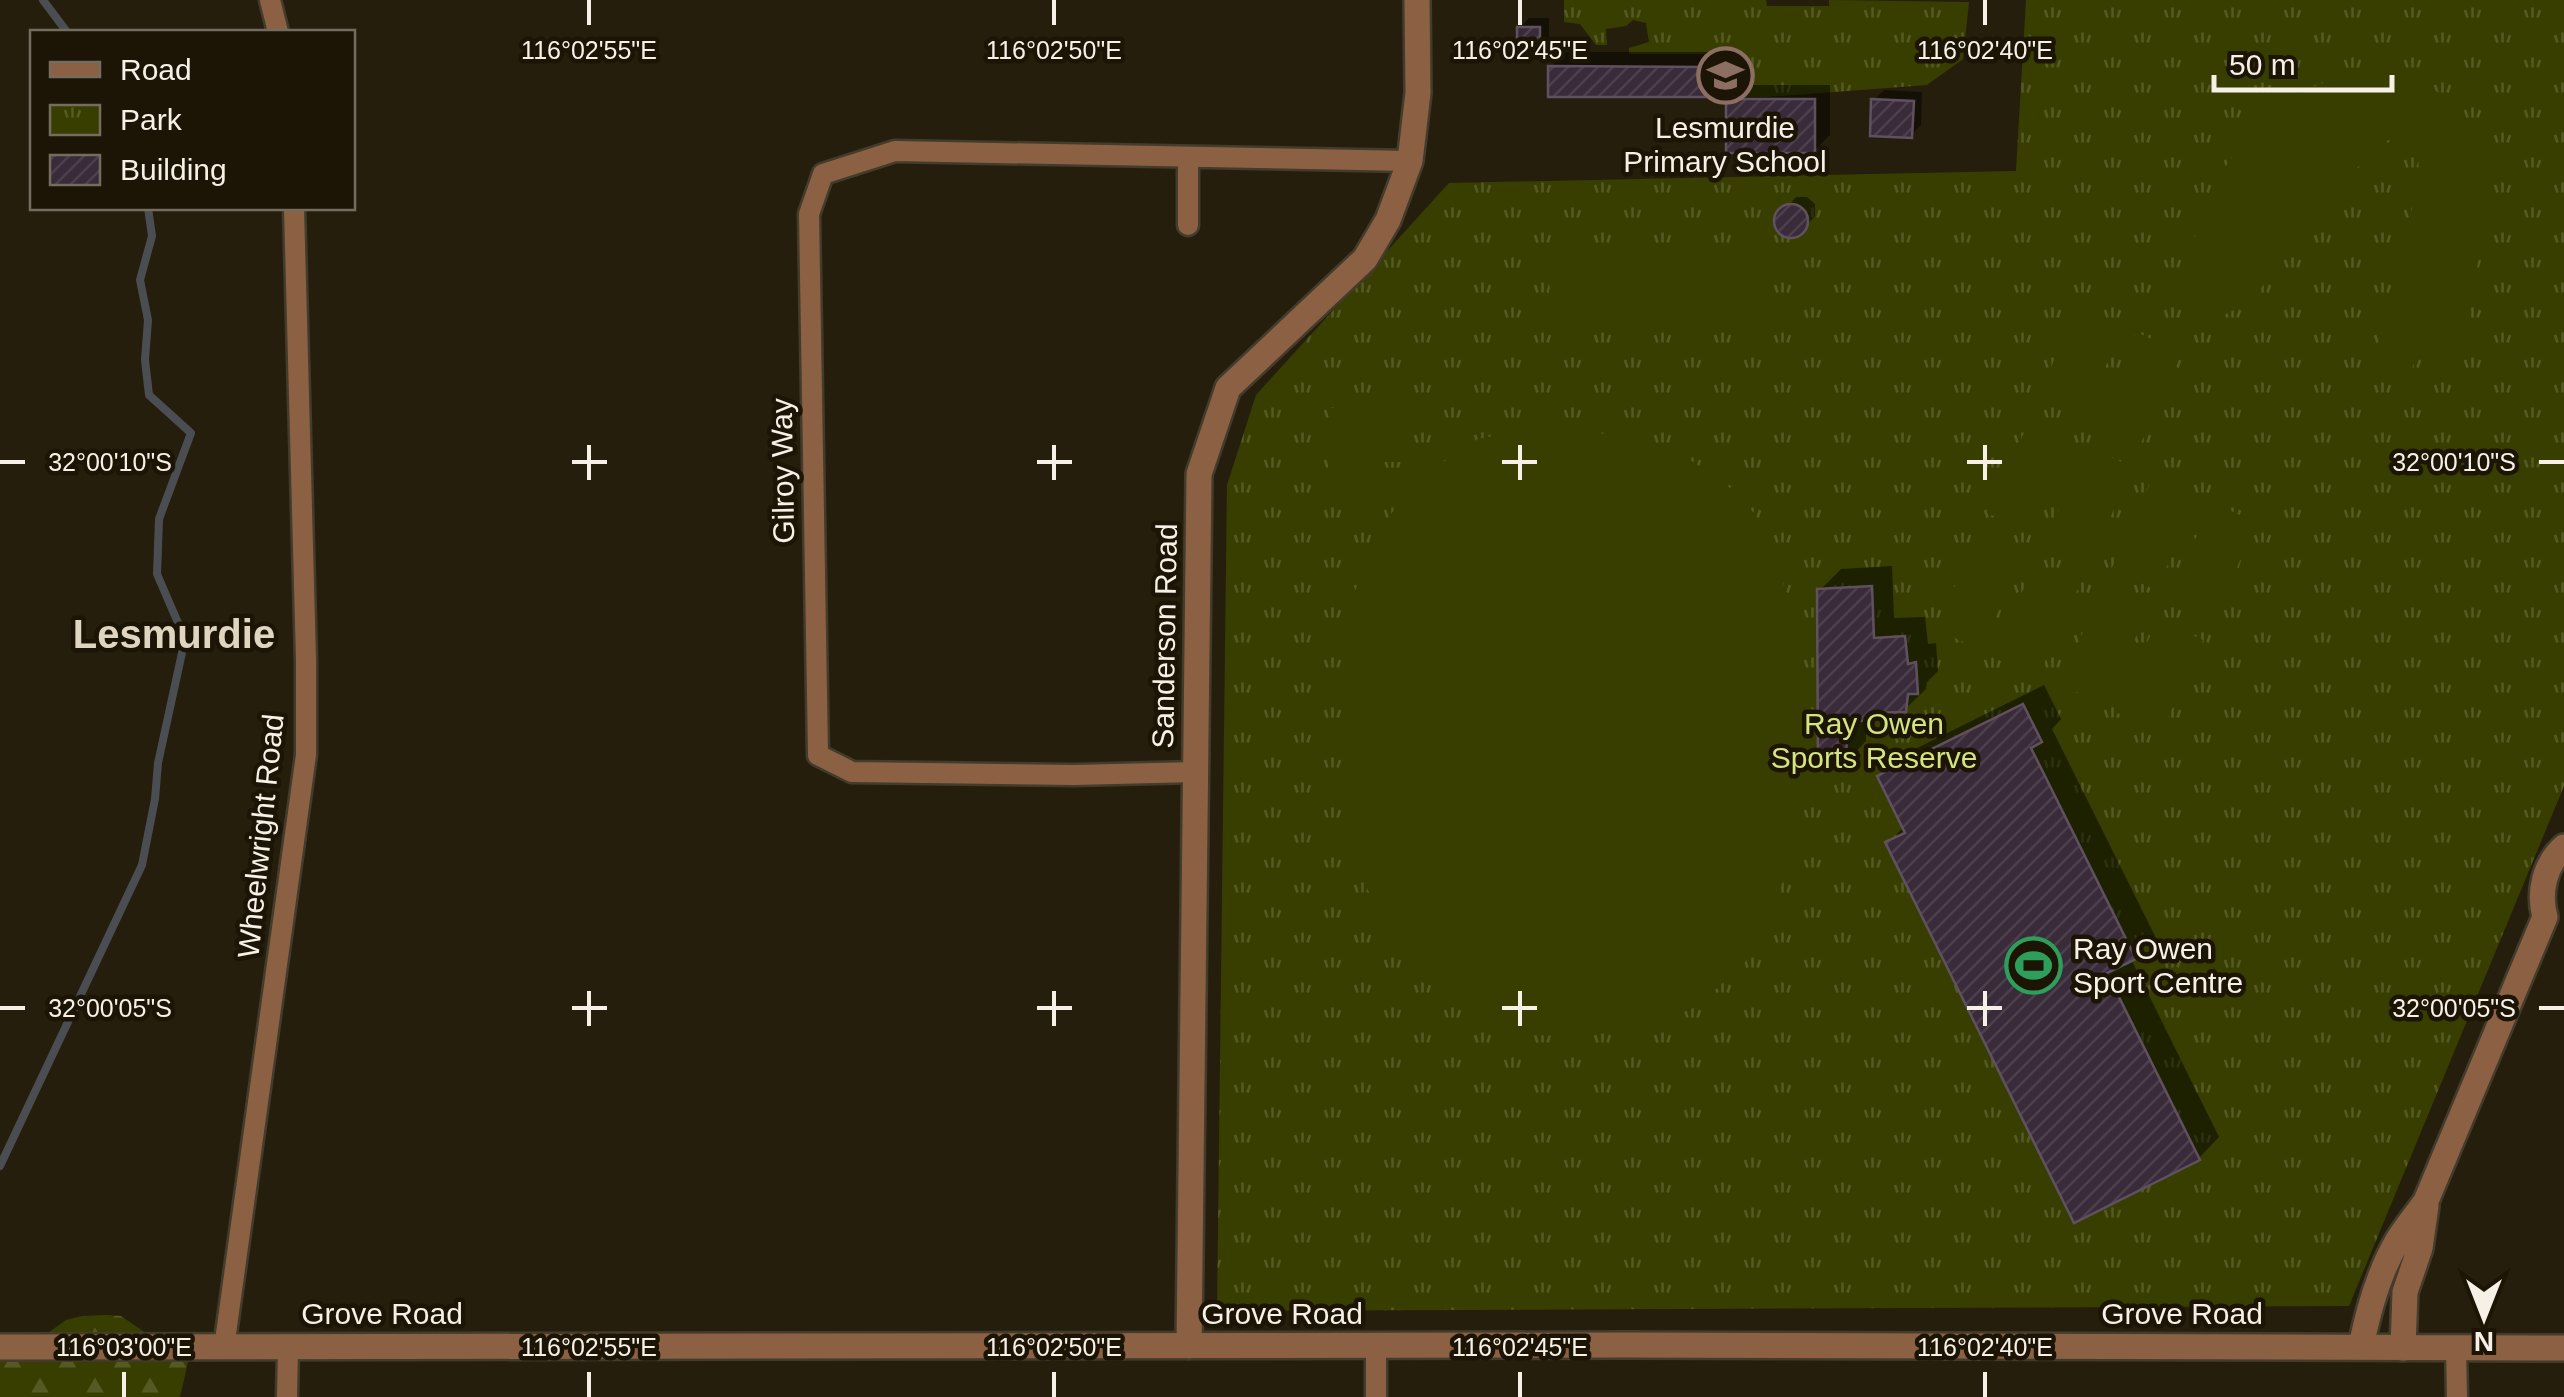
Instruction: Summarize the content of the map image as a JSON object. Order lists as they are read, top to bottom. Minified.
{"streets":{"street":["Gilroy Way","Sanderson Road","Wheelwright Road","Grove Road"]},"crossings":[["Gilroy Way","Sanderson Road"],["Sanderson Road","Grove Road"],["Wheelwright Road","Grove Road"]],"districts":["Lesmurdie"],"parks":["Ray Owen Sports Reserve"],"places":{"school or university":["Lesmurdie Primary School"],"sports":["Ray Owen Sport Centre"]},"legend":["Road","Park","Building"],"scale_bar":"50 m","north":"bottom","coordinates":["116°02'55\"E","116°02'50\"E","116°02'45\"E","116°02'40\"E","32°00'10\"S","32°00'05\"S","116°03'00\"E"]}
